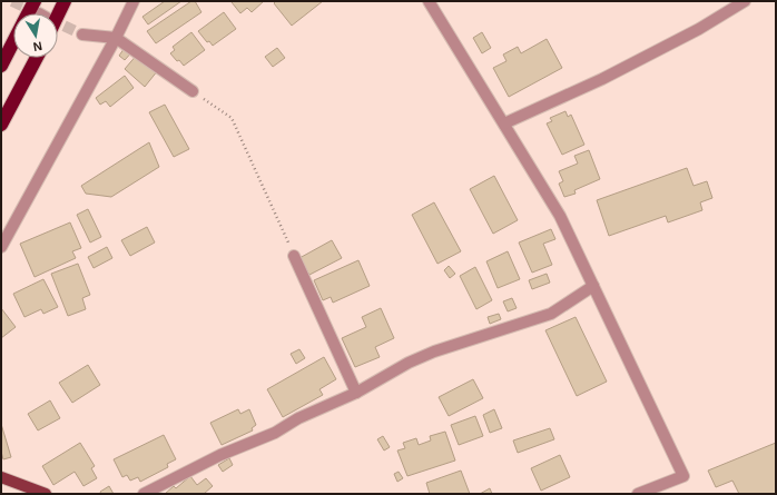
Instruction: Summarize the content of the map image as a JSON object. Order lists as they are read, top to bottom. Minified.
{"north":"bottom"}
